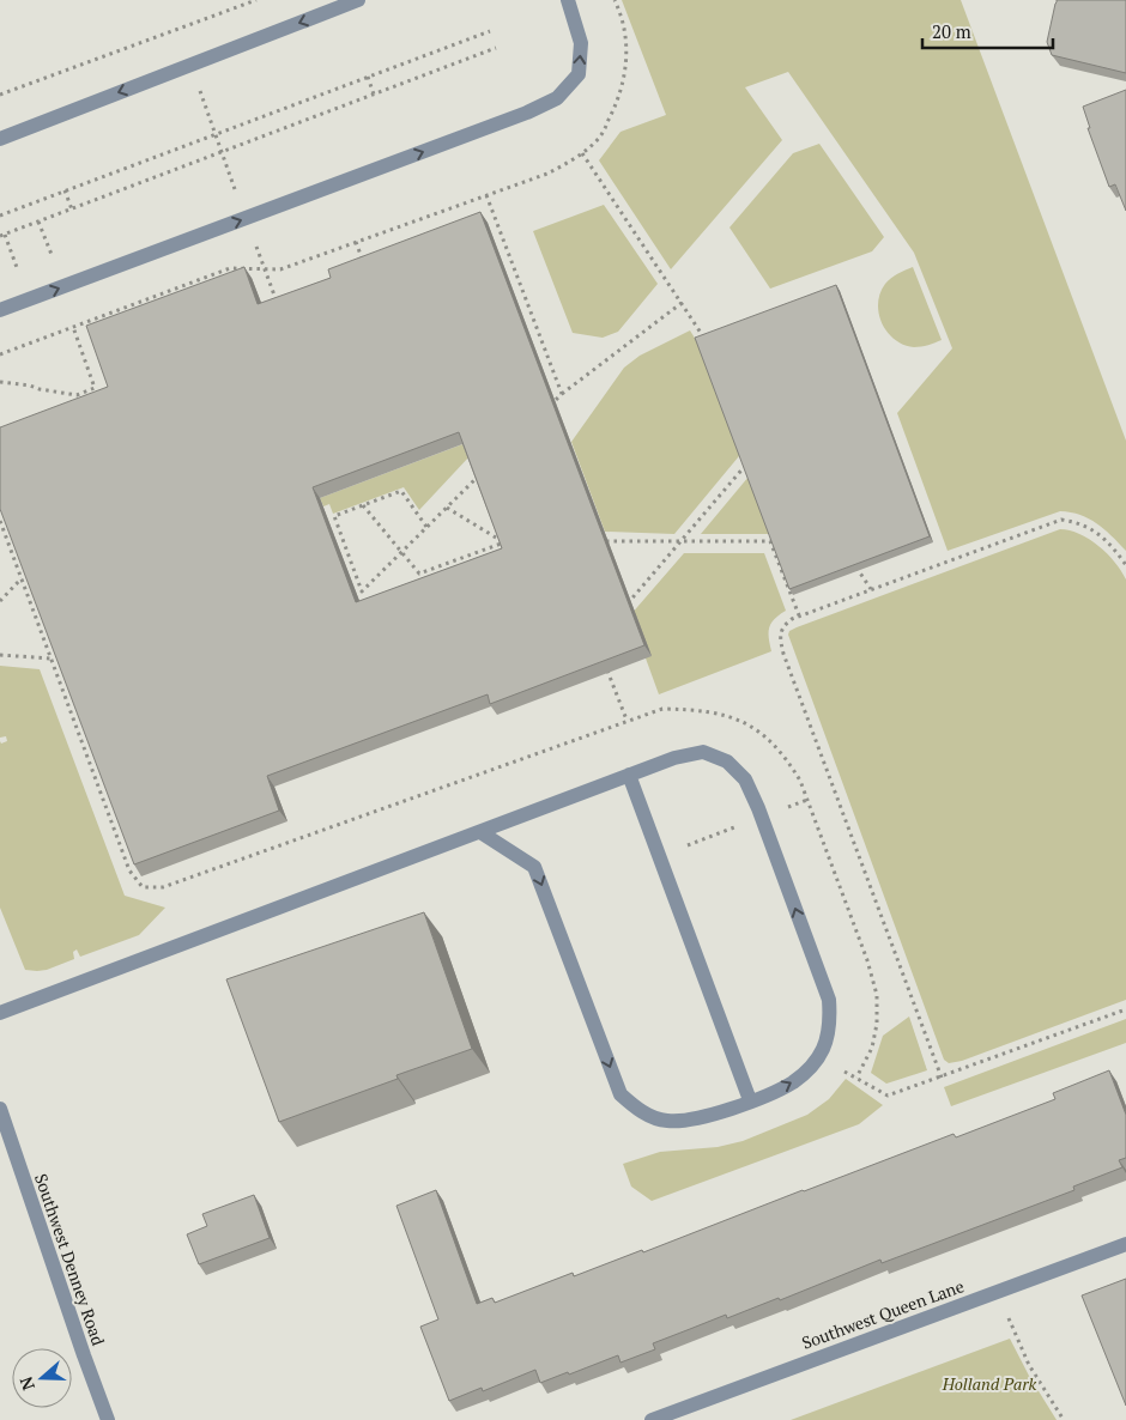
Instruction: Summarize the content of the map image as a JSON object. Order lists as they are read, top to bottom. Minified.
{"streets":{"street":["Southwest Denney Road","Southwest Queen Lane"]},"parks":["Holland Park"],"scale_bar":"20 m","north":"left"}
